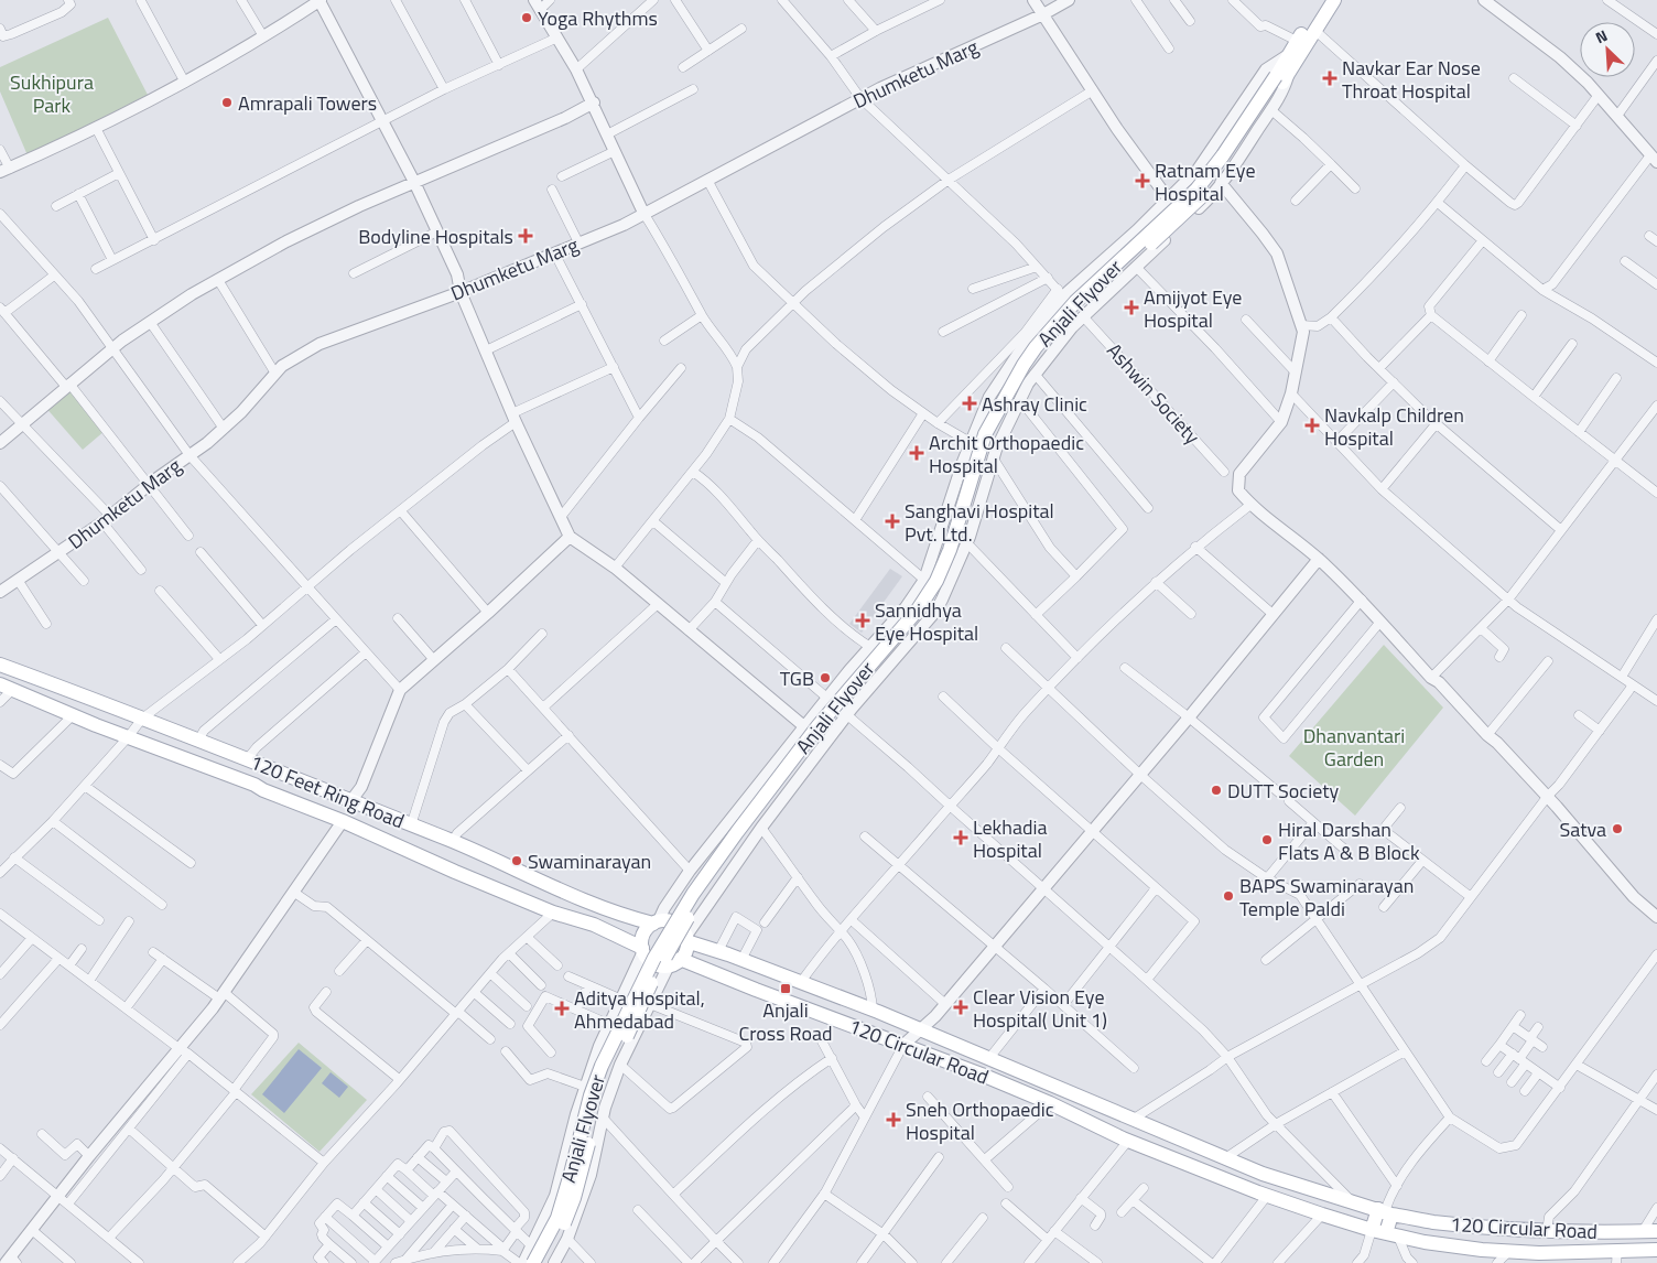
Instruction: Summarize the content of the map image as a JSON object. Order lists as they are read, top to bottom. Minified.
{"streets":{"main road":["Anjali Flyover","120 Feet Ring Road","120 Circular Road"],"street":["Dhumketu Marg","Ashwin Society"]},"crossings":[["120 Feet Ring Road","120 Circular Road"]],"parks":["Sukhipura Park","Dhanvantari Garden"],"places":{"other":["Yoga Rhythms","Amrapali Towers","TGB","DUTT Society","Satva","Hiral Darshan Flats A & B Block","Swaminarayan","BAPS Swaminarayan Temple Paldi"],"health":["Navkar Ear Nose Throat Hospital","Ratnam Eye Hospital","Bodyline Hospitals","Amijyot Eye Hospital","Ashray Clinic","Navkalp Children Hospital","Archit Orthopaedic Hospital","Sanghavi Hospital Pvt. Ltd.","Sannidhya Eye Hospital","Lekhadia Hospital","Clear Vision Eye Hospital( Unit 1)","Aditya Hospital, Ahmedabad","Sneh Orthopaedic Hospital"],"transit":["Anjali Cross Road"]},"north":"top left"}
